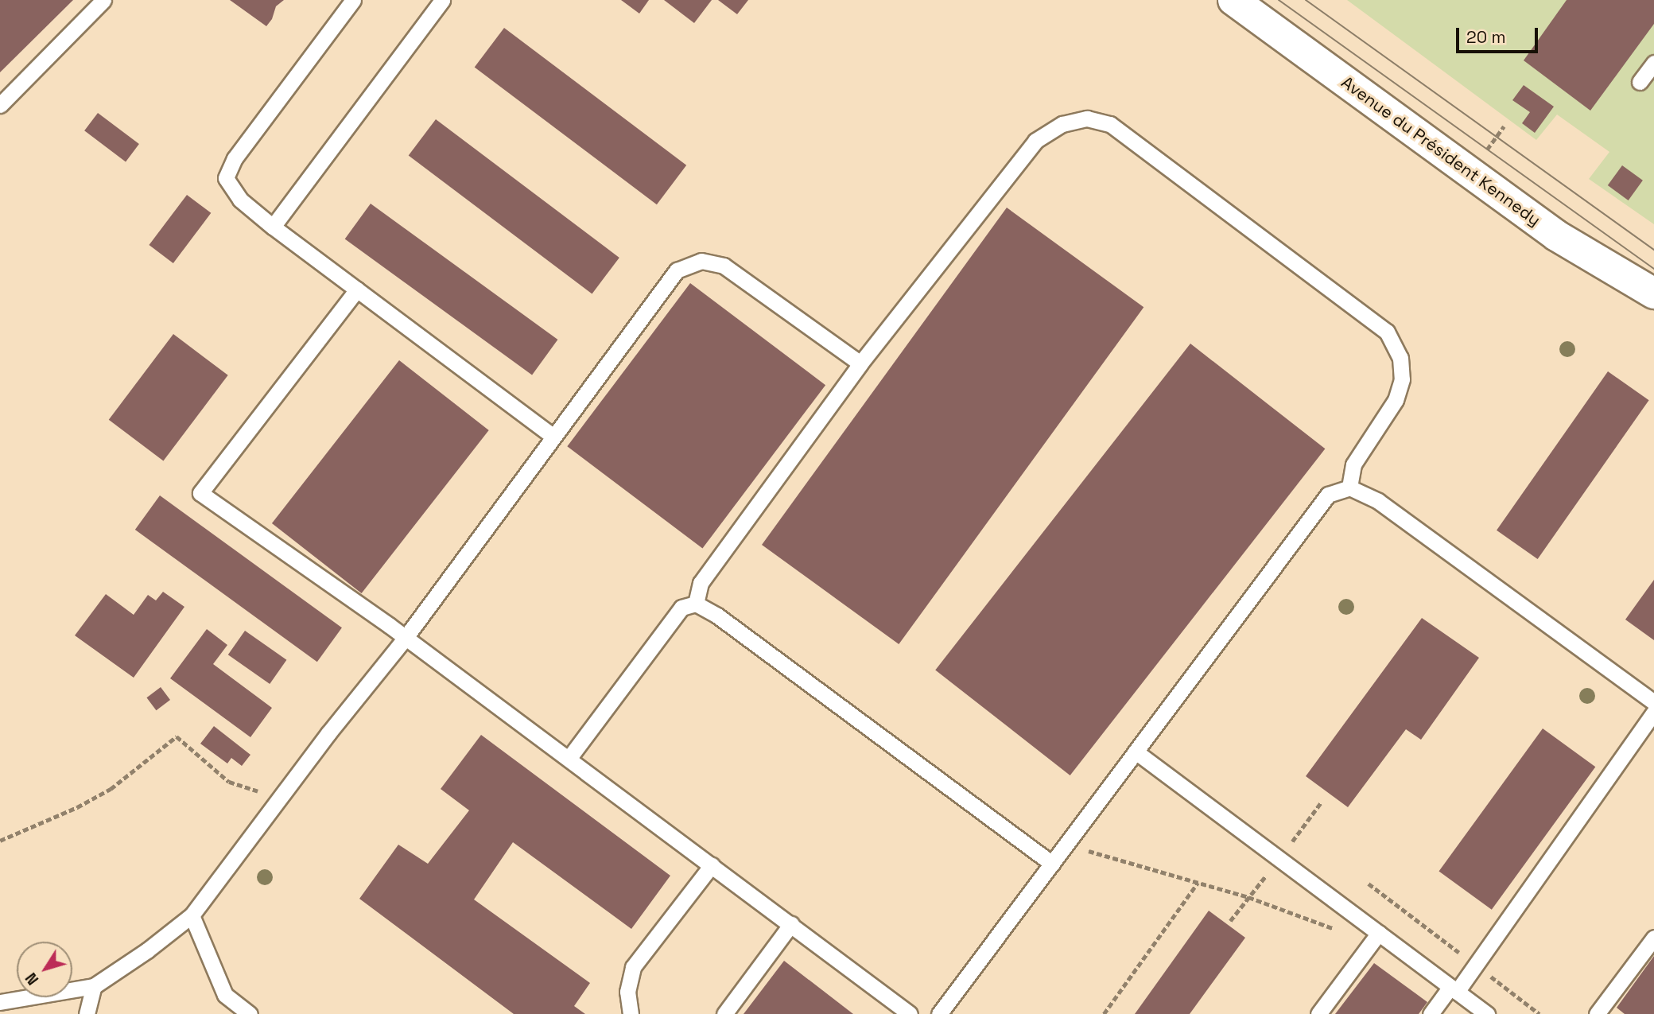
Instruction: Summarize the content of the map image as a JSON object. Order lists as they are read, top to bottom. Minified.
{"streets":{"street":["Avenue du Président Kennedy"]},"scale_bar":"20 m","north":"bottom left"}
